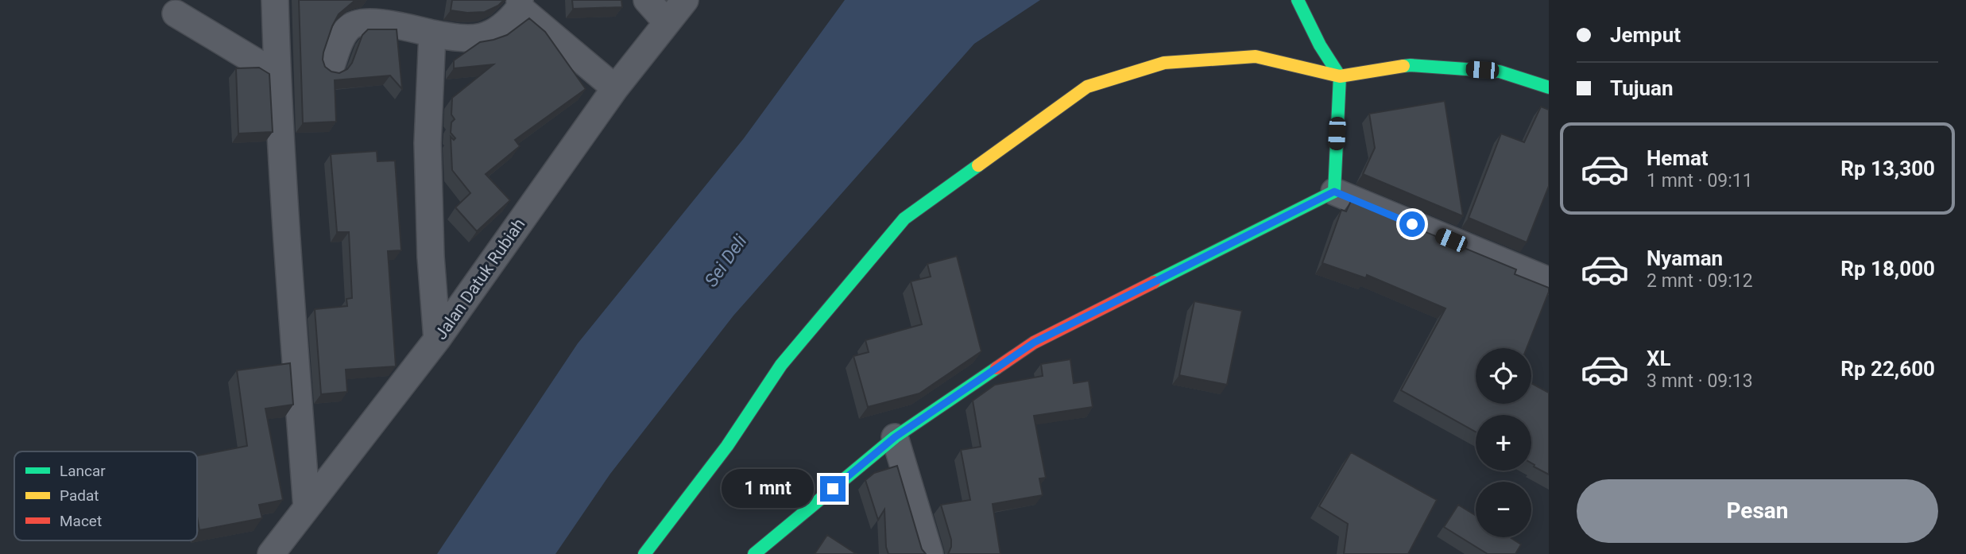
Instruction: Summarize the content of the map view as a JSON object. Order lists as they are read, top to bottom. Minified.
{"streets":{"street":["Jalan Datuk Rubiah"]},"water":["Sei Deli"],"legend":["Lancar","Padat","Macet"],"page":{"banner":["Jemput","Tujuan"],"list":[{"name":"Hemat","note":"1 mnt · 09:11","value":"Rp 13,300"},{"name":"Nyaman","note":"2 mnt · 09:12","value":"Rp 18,000"},{"name":"XL","note":"3 mnt · 09:13","value":"Rp 22,600"}],"map_buttons":["+","−"],"buttons":"Pesan","bubble":"1 mnt"}}
